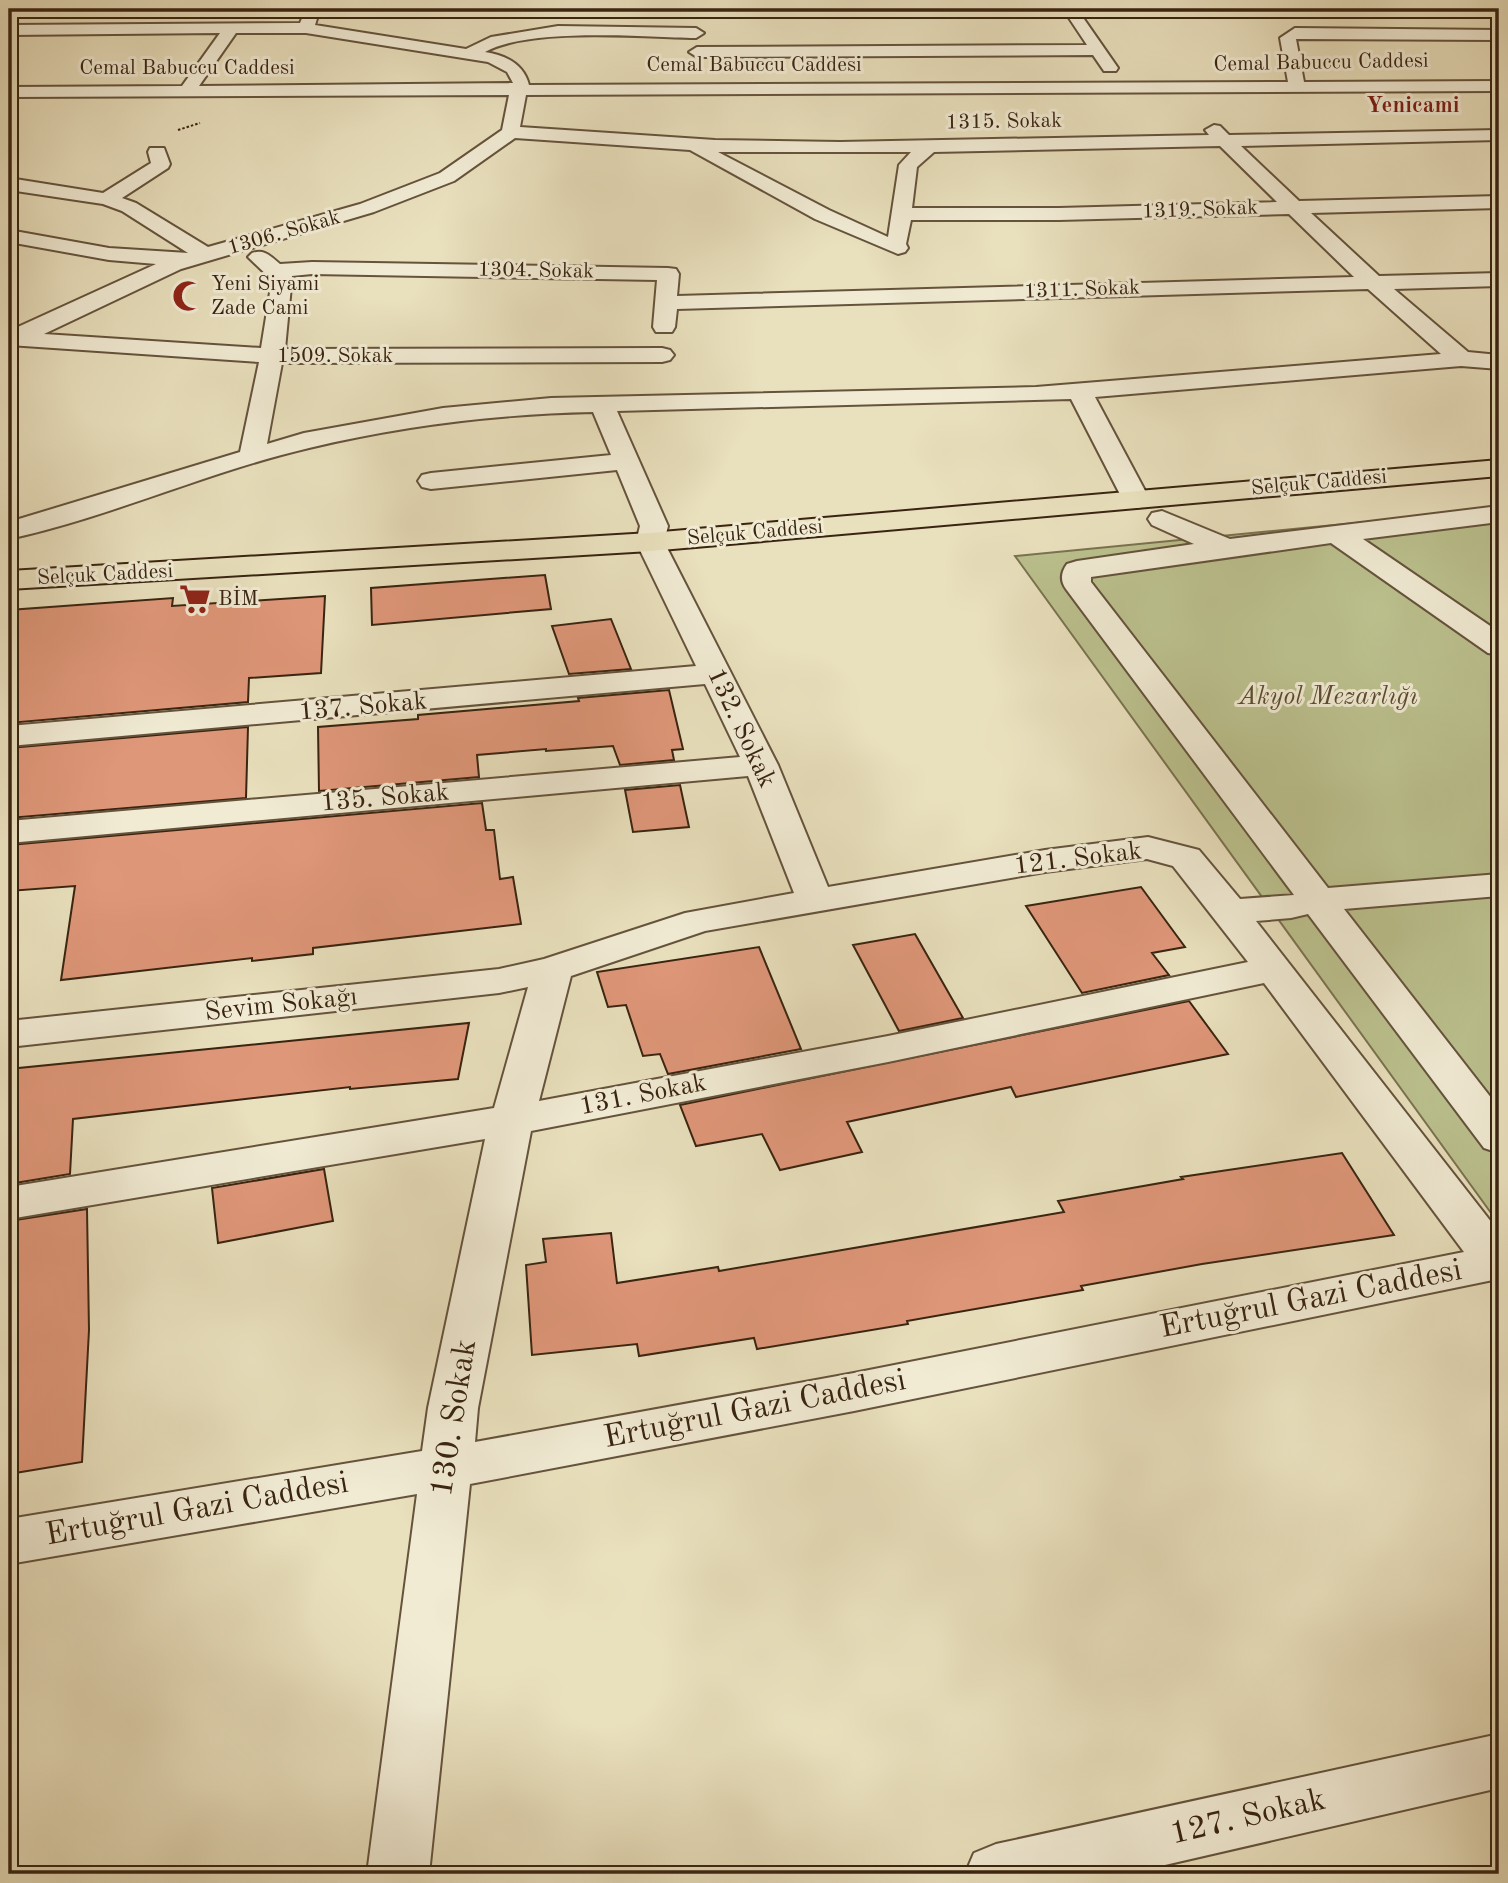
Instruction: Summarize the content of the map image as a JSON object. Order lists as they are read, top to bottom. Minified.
{"streets":{"main road":["Selçuk Caddesi"],"street":["Cemal Babuccu Caddesi","1315. Sokak","1319. Sokak","1306. Sokak","1304. Sokak","1311. Sokak","1509. Sokak","137. Sokak","132. Sokak","135. Sokak","121. Sokak","Sevim Sokağı","131. Sokak","Ertuğrul Gazi Caddesi","130. Sokak","127. Sokak"]},"crossings":[["1315. Sokak","1306. Sokak"],["1306. Sokak","1509. Sokak"],["1304. Sokak","1311. Sokak"],["1304. Sokak","1509. Sokak"],["Selçuk Caddesi","132. Sokak"],["137. Sokak","132. Sokak"],["132. Sokak","135. Sokak"],["132. Sokak","121. Sokak"],["121. Sokak","Sevim Sokağı"],["121. Sokak","131. Sokak"],["121. Sokak","Ertuğrul Gazi Caddesi"],["121. Sokak","130. Sokak"],["Sevim Sokağı","130. Sokak"],["131. Sokak","130. Sokak"],["Ertuğrul Gazi Caddesi","130. Sokak"]],"districts":["Yenicami"],"parks":["Akyol Mezarlığı"],"places":{"mosque":["Yeni Siyami Zade Cami"],"supermarket":["BİM"]}}
